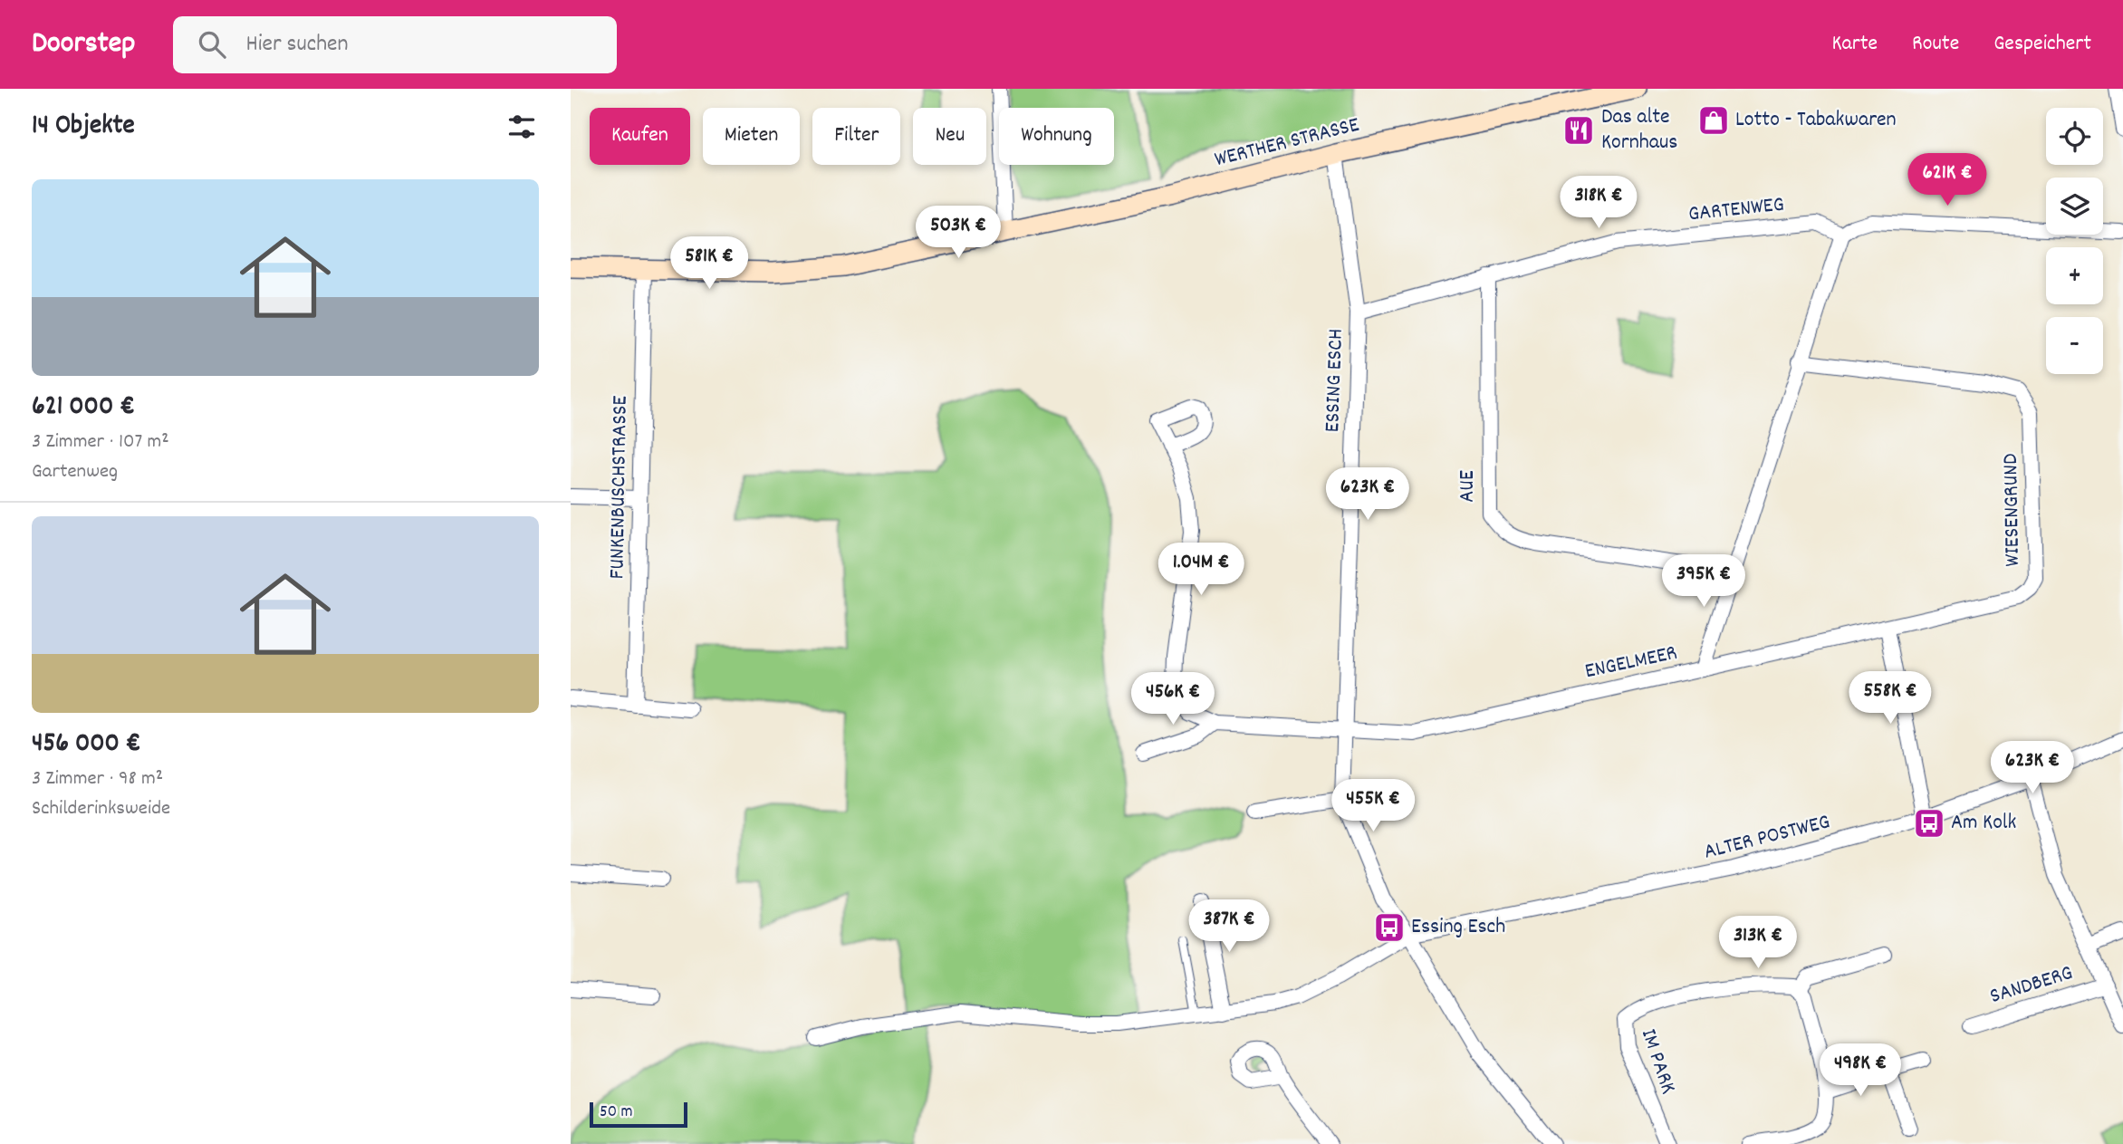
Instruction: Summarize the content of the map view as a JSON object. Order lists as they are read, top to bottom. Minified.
{"streets":{"main road":["WERTHER STRASSE"],"street":["GARTENWEG","ESSING ESCH","AUE","FUNKENBUSCHSTRASSE","WIESENGRUND","ENGELMEER","ALTER POSTWEG","SANDBERG","IM PARK"]},"crossings":[["WERTHER STRASSE","ESSING ESCH"],["WERTHER STRASSE","FUNKENBUSCHSTRASSE"],["GARTENWEG","ESSING ESCH"],["GARTENWEG","AUE"],["GARTENWEG","ENGELMEER"],["ESSING ESCH","ENGELMEER"],["ESSING ESCH","ALTER POSTWEG"],["AUE","ENGELMEER"],["WIESENGRUND","ENGELMEER"]],"places":{"shop":["Lotto - Tabakwaren"],"restaurant":["Das alte Kornhaus"],"bus stop":["Am Kolk","Essing Esch"]},"scale_bar":"50 m","page":{"header":"Doorstep","search":"Hier suchen","nav":["Karte","Route","Gespeichert"],"heading":"14 Objekte","map_buttons":["+","−"],"chip":["Kaufen","Mieten","Filter","Neu","Wohnung"],"price":["621K €","318K €","503K €","581K €","623K €","1.04M €","395K €","558K €","456K €","623K €","455K €","387K €","313K €","498K €"],"list":[{"name":"621 000 €","note":"3 Zimmer · 107 m² · Gartenweg"},{"name":"456 000 €","note":"3 Zimmer · 98 m² · Schilderinksweide"}],"scale":"50 m"}}
